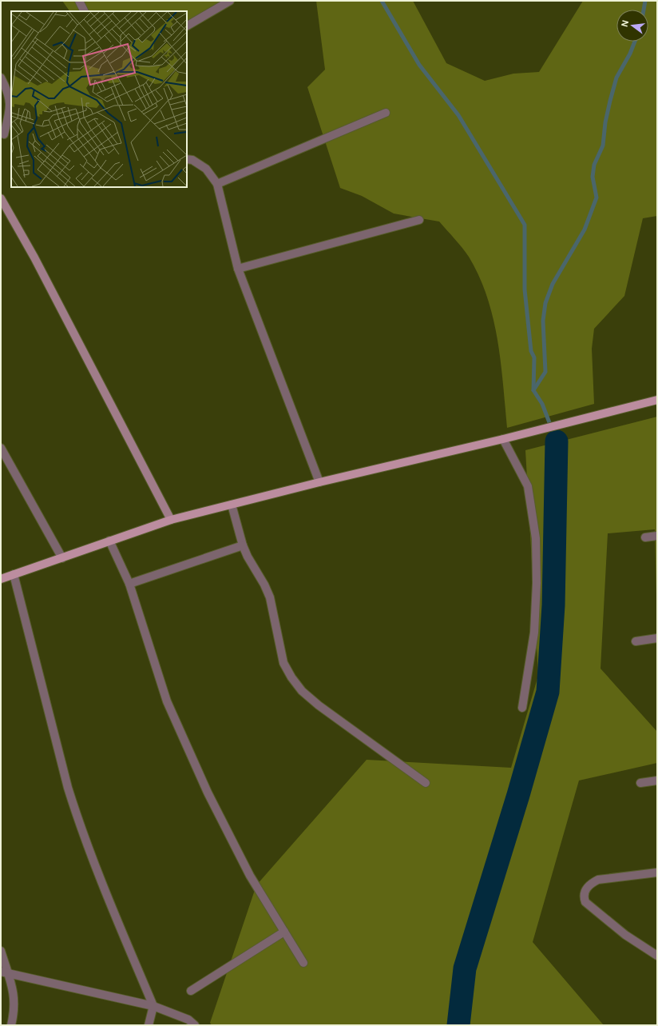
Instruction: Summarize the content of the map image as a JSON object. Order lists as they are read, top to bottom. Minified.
{"north":"left"}
